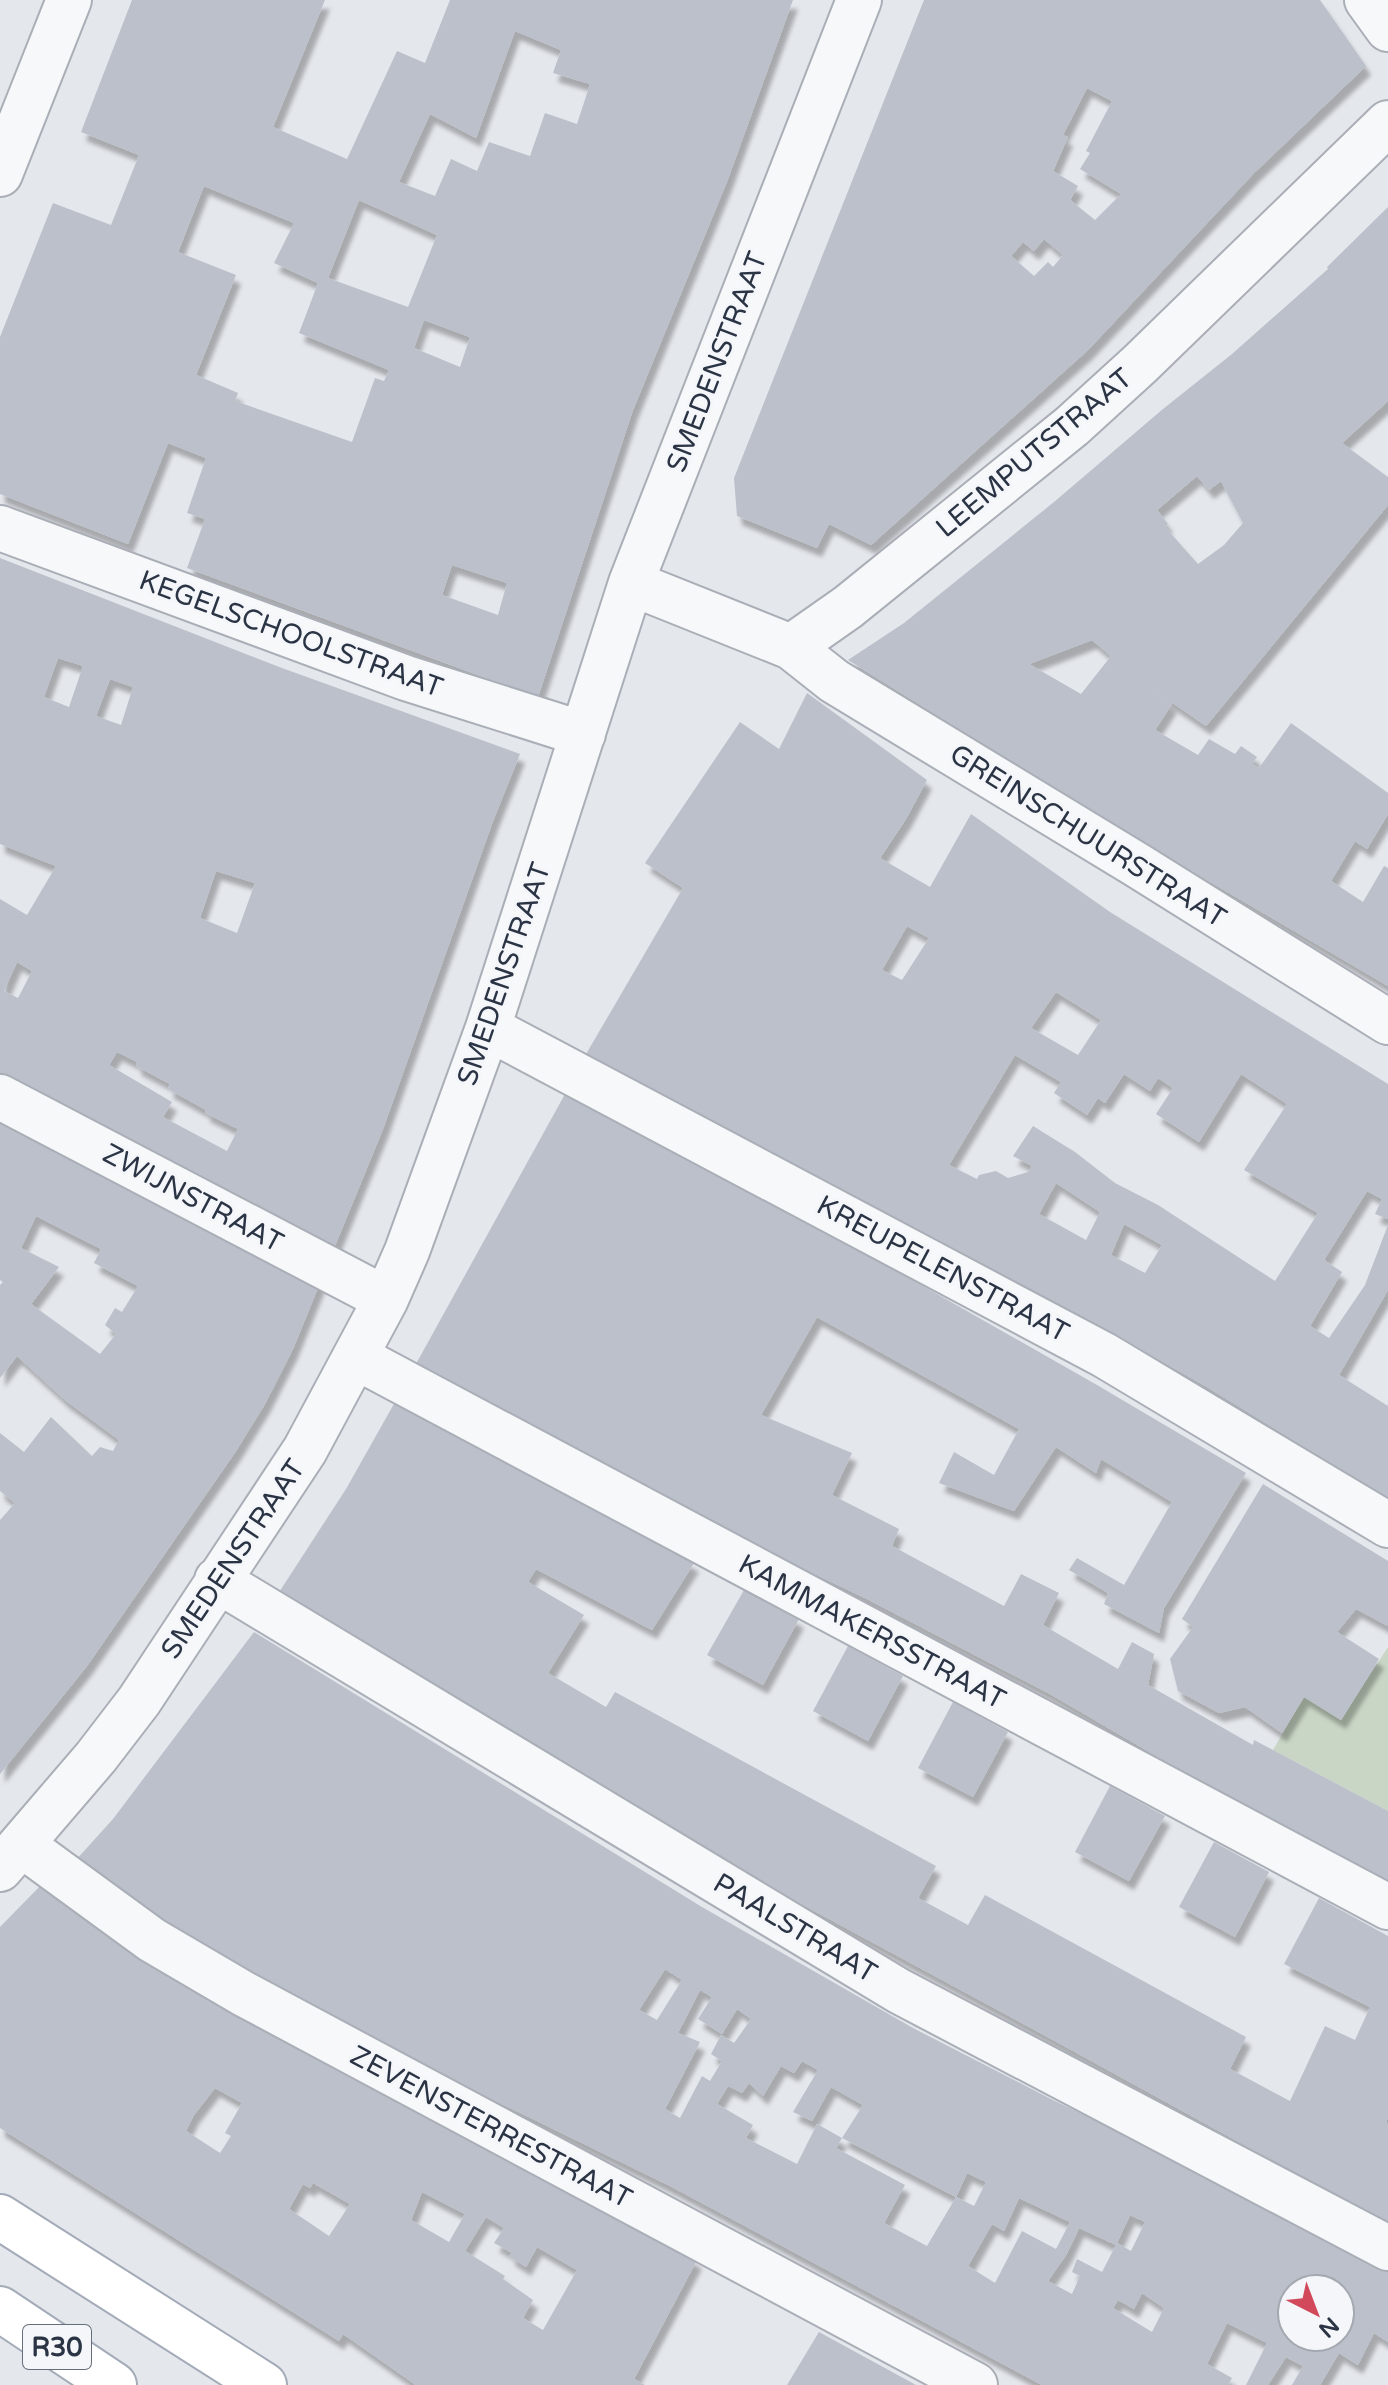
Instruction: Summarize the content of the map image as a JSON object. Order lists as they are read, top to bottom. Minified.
{"streets":{"main road":["R30"],"street":["SMEDENSTRAAT","LEEMPUTSTRAAT","KEGELSCHOOLSTRAAT","GREINSCHUURSTRAAT","ZWIJNSTRAAT","KREUPELENSTRAAT","KAMMAKERSSTRAAT","PAALSTRAAT","ZEVENSTERRESTRAAT"]},"crossings":[["SMEDENSTRAAT","KEGELSCHOOLSTRAAT"],["SMEDENSTRAAT","ZWIJNSTRAAT"],["SMEDENSTRAAT","KREUPELENSTRAAT"],["SMEDENSTRAAT","KAMMAKERSSTRAAT"],["SMEDENSTRAAT","PAALSTRAAT"],["SMEDENSTRAAT","ZEVENSTERRESTRAAT"],["LEEMPUTSTRAAT","GREINSCHUURSTRAAT"]],"north":"bottom right"}
